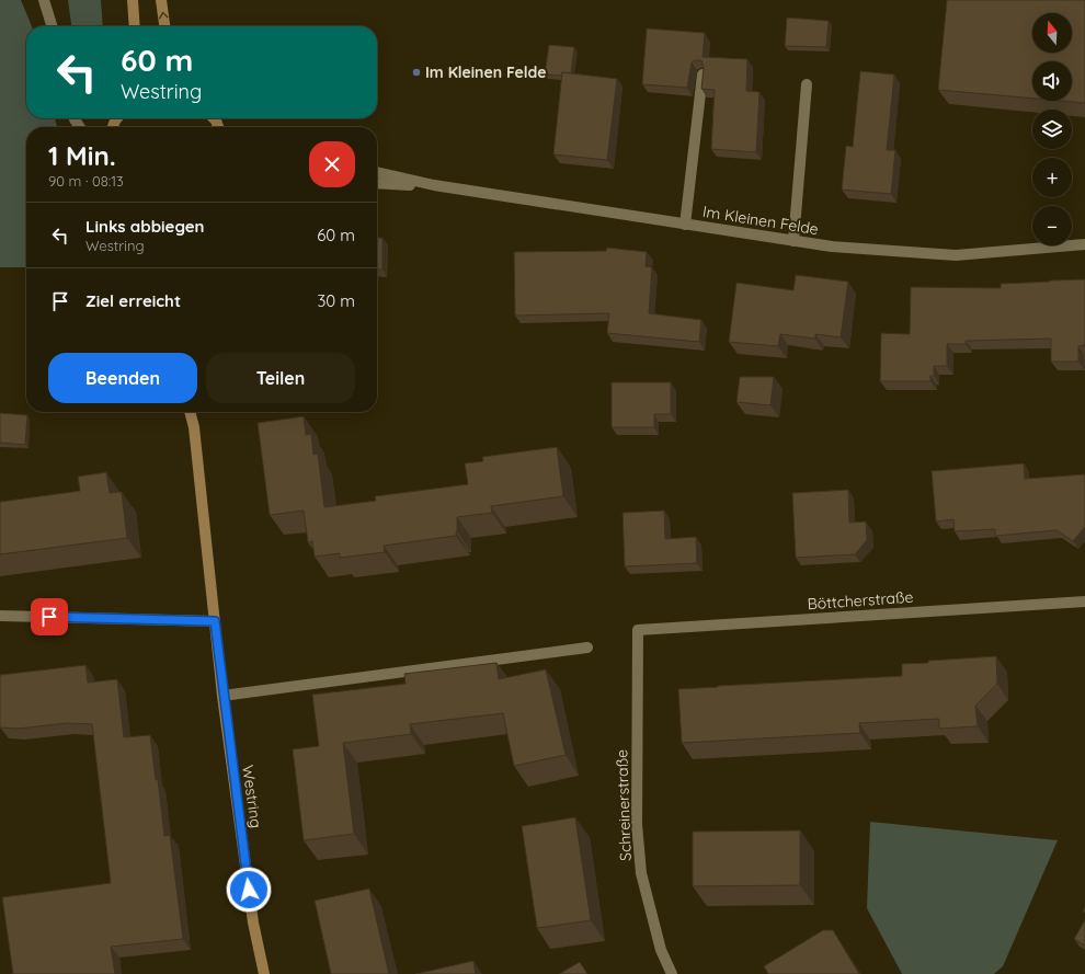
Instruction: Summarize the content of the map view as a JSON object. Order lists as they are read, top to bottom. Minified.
{"streets":{"street":["Im Kleinen Felde","Böttcherstraße","Westring","Schreinerstraße"]},"crossings":[["Böttcherstraße","Schreinerstraße"]],"places":["Im Kleinen Felde"],"north":"top","page":{"map_buttons":["+","−"],"turn":["60 m","Westring"],"heading":["1 Min.","90 m · 08:13"],"list":[{"name":"Links abbiegen","note":"Westring","value":"60 m"},{"name":"Ziel erreicht","value":"30 m"}],"buttons":["Beenden","Teilen"]}}
